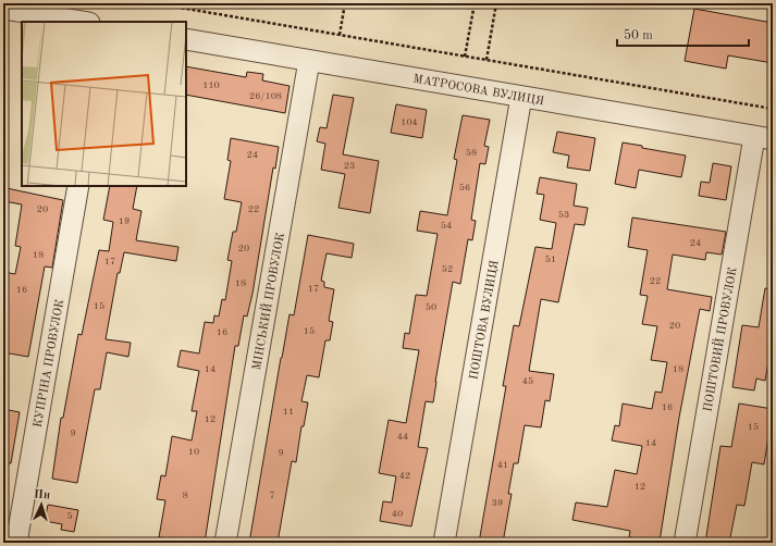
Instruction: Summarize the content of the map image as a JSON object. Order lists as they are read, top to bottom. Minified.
{"streets":{"street":["МАТРОСОВА ВУЛИЦЯ","МІНСЬКИЙ ПРОВУЛОК","ПОШТОВА ВУЛИЦЯ","ПОШТОВИЙ ПРОВУЛОК","КУПРІНА ПРОВУЛОК"]},"crossings":[["МАТРОСОВА ВУЛИЦЯ","МІНСЬКИЙ ПРОВУЛОК"],["МАТРОСОВА ВУЛИЦЯ","ПОШТОВА ВУЛИЦЯ"],["МАТРОСОВА ВУЛИЦЯ","ПОШТОВИЙ ПРОВУЛОК"]],"house_numbers":["110","26/108","104","58","24","23","56","20","22","53","19","54","24","20","18","51","17","52","22","18","17","16","15","50","20","15","16","14","18","45","16","11","12","15","9","44","14","10","9","41","42","12","8","7","39","40","5"],"scale_bar":"50 m","north":"top"}
